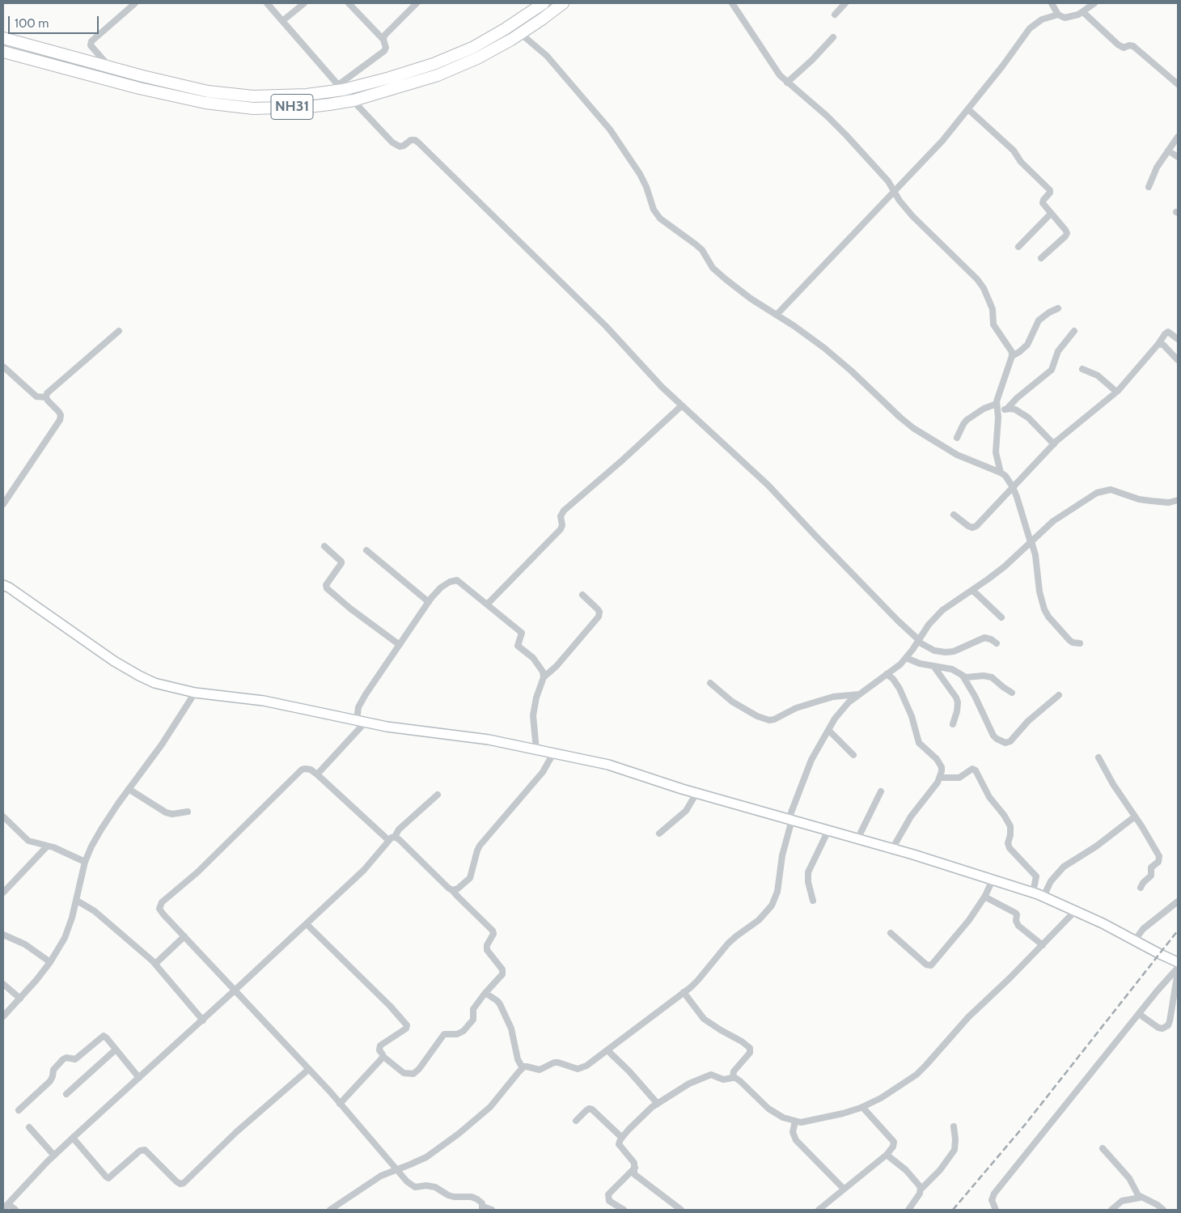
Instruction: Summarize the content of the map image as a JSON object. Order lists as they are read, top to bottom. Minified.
{"streets":{"highway":["NH31"]},"scale_bar":"100 m"}
